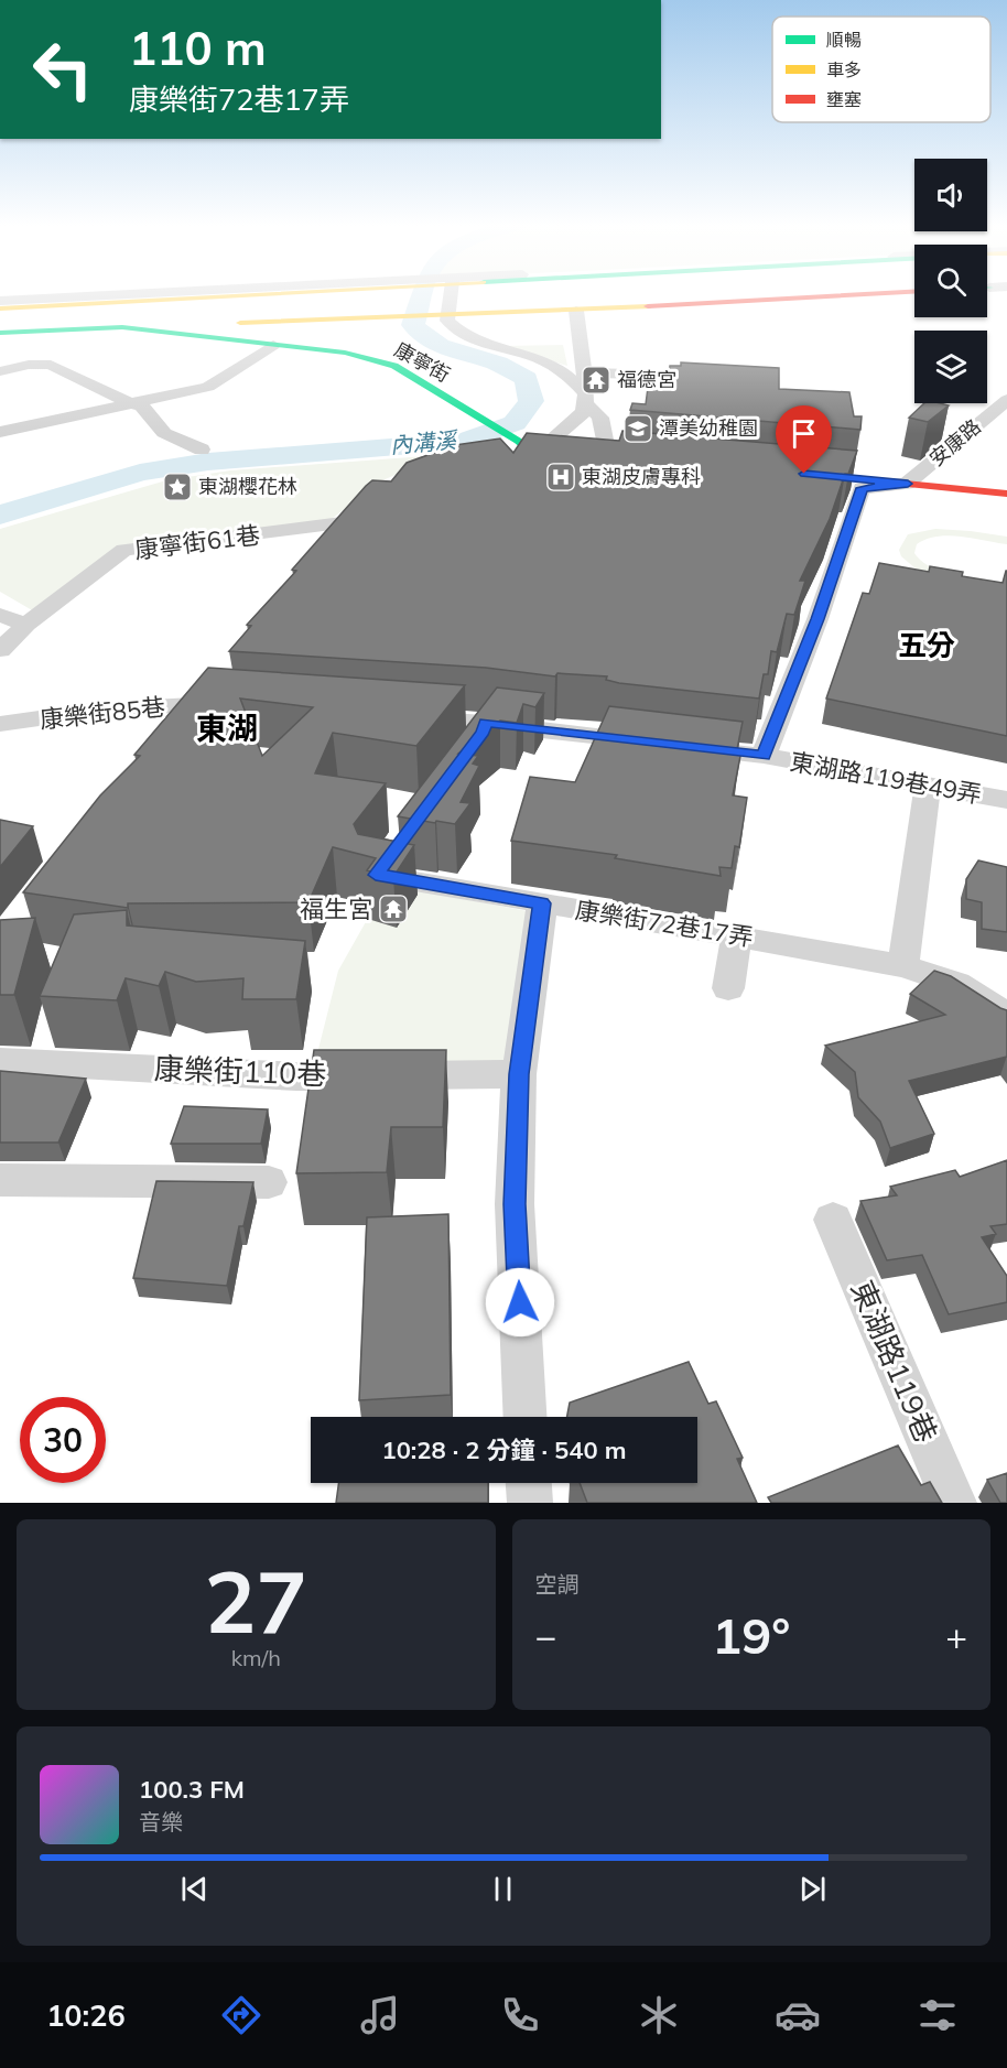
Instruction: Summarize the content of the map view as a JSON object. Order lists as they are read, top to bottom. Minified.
{"streets":{"main road":["康寧街"],"street":["安康路","康寧街61巷","康樂街85巷","東湖路119巷49弄","康樂街72巷17弄","康樂街110巷","東湖路119巷"]},"districts":["五分","東湖"],"water":["內溝溪"],"places":{"temple":["福德宮","福生宮"],"school or university":["潭美幼稚園"],"hospital":["東湖皮膚專科"],"place":["東湖櫻花林"]},"legend":["順暢","車多","壅塞"],"page":{"turn":["110 m","康樂街72巷17弄"],"limit":"30","trip":"10:28 · 2 分鐘 · 540 m","tile":[["27","km/h"],"空調"],"heat":["−","19°","+"],"song":["100.3 FM","音樂"],"tabs":"10:26"}}
